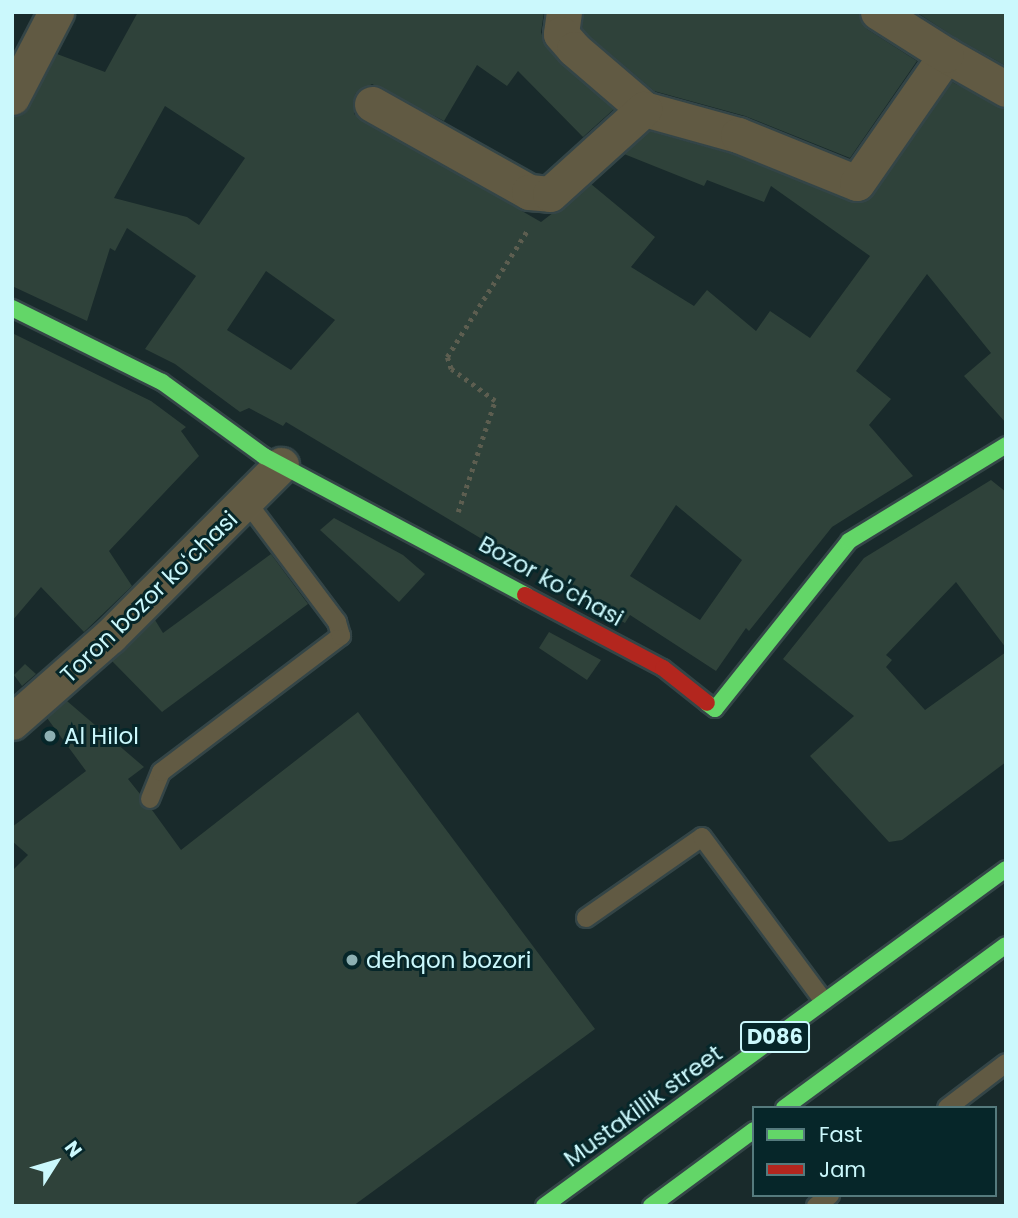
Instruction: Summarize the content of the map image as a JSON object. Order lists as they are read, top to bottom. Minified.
{"streets":{"street":["Bozor ko'chasi","Toron bozor koʻchasi","D086","Mustakillik street"]},"crossings":[["Bozor ko'chasi","Toron bozor koʻchasi"]],"places":["Al Hilol","dehqon bozori"],"legend":["Fast","Jam"],"north":"top right"}
